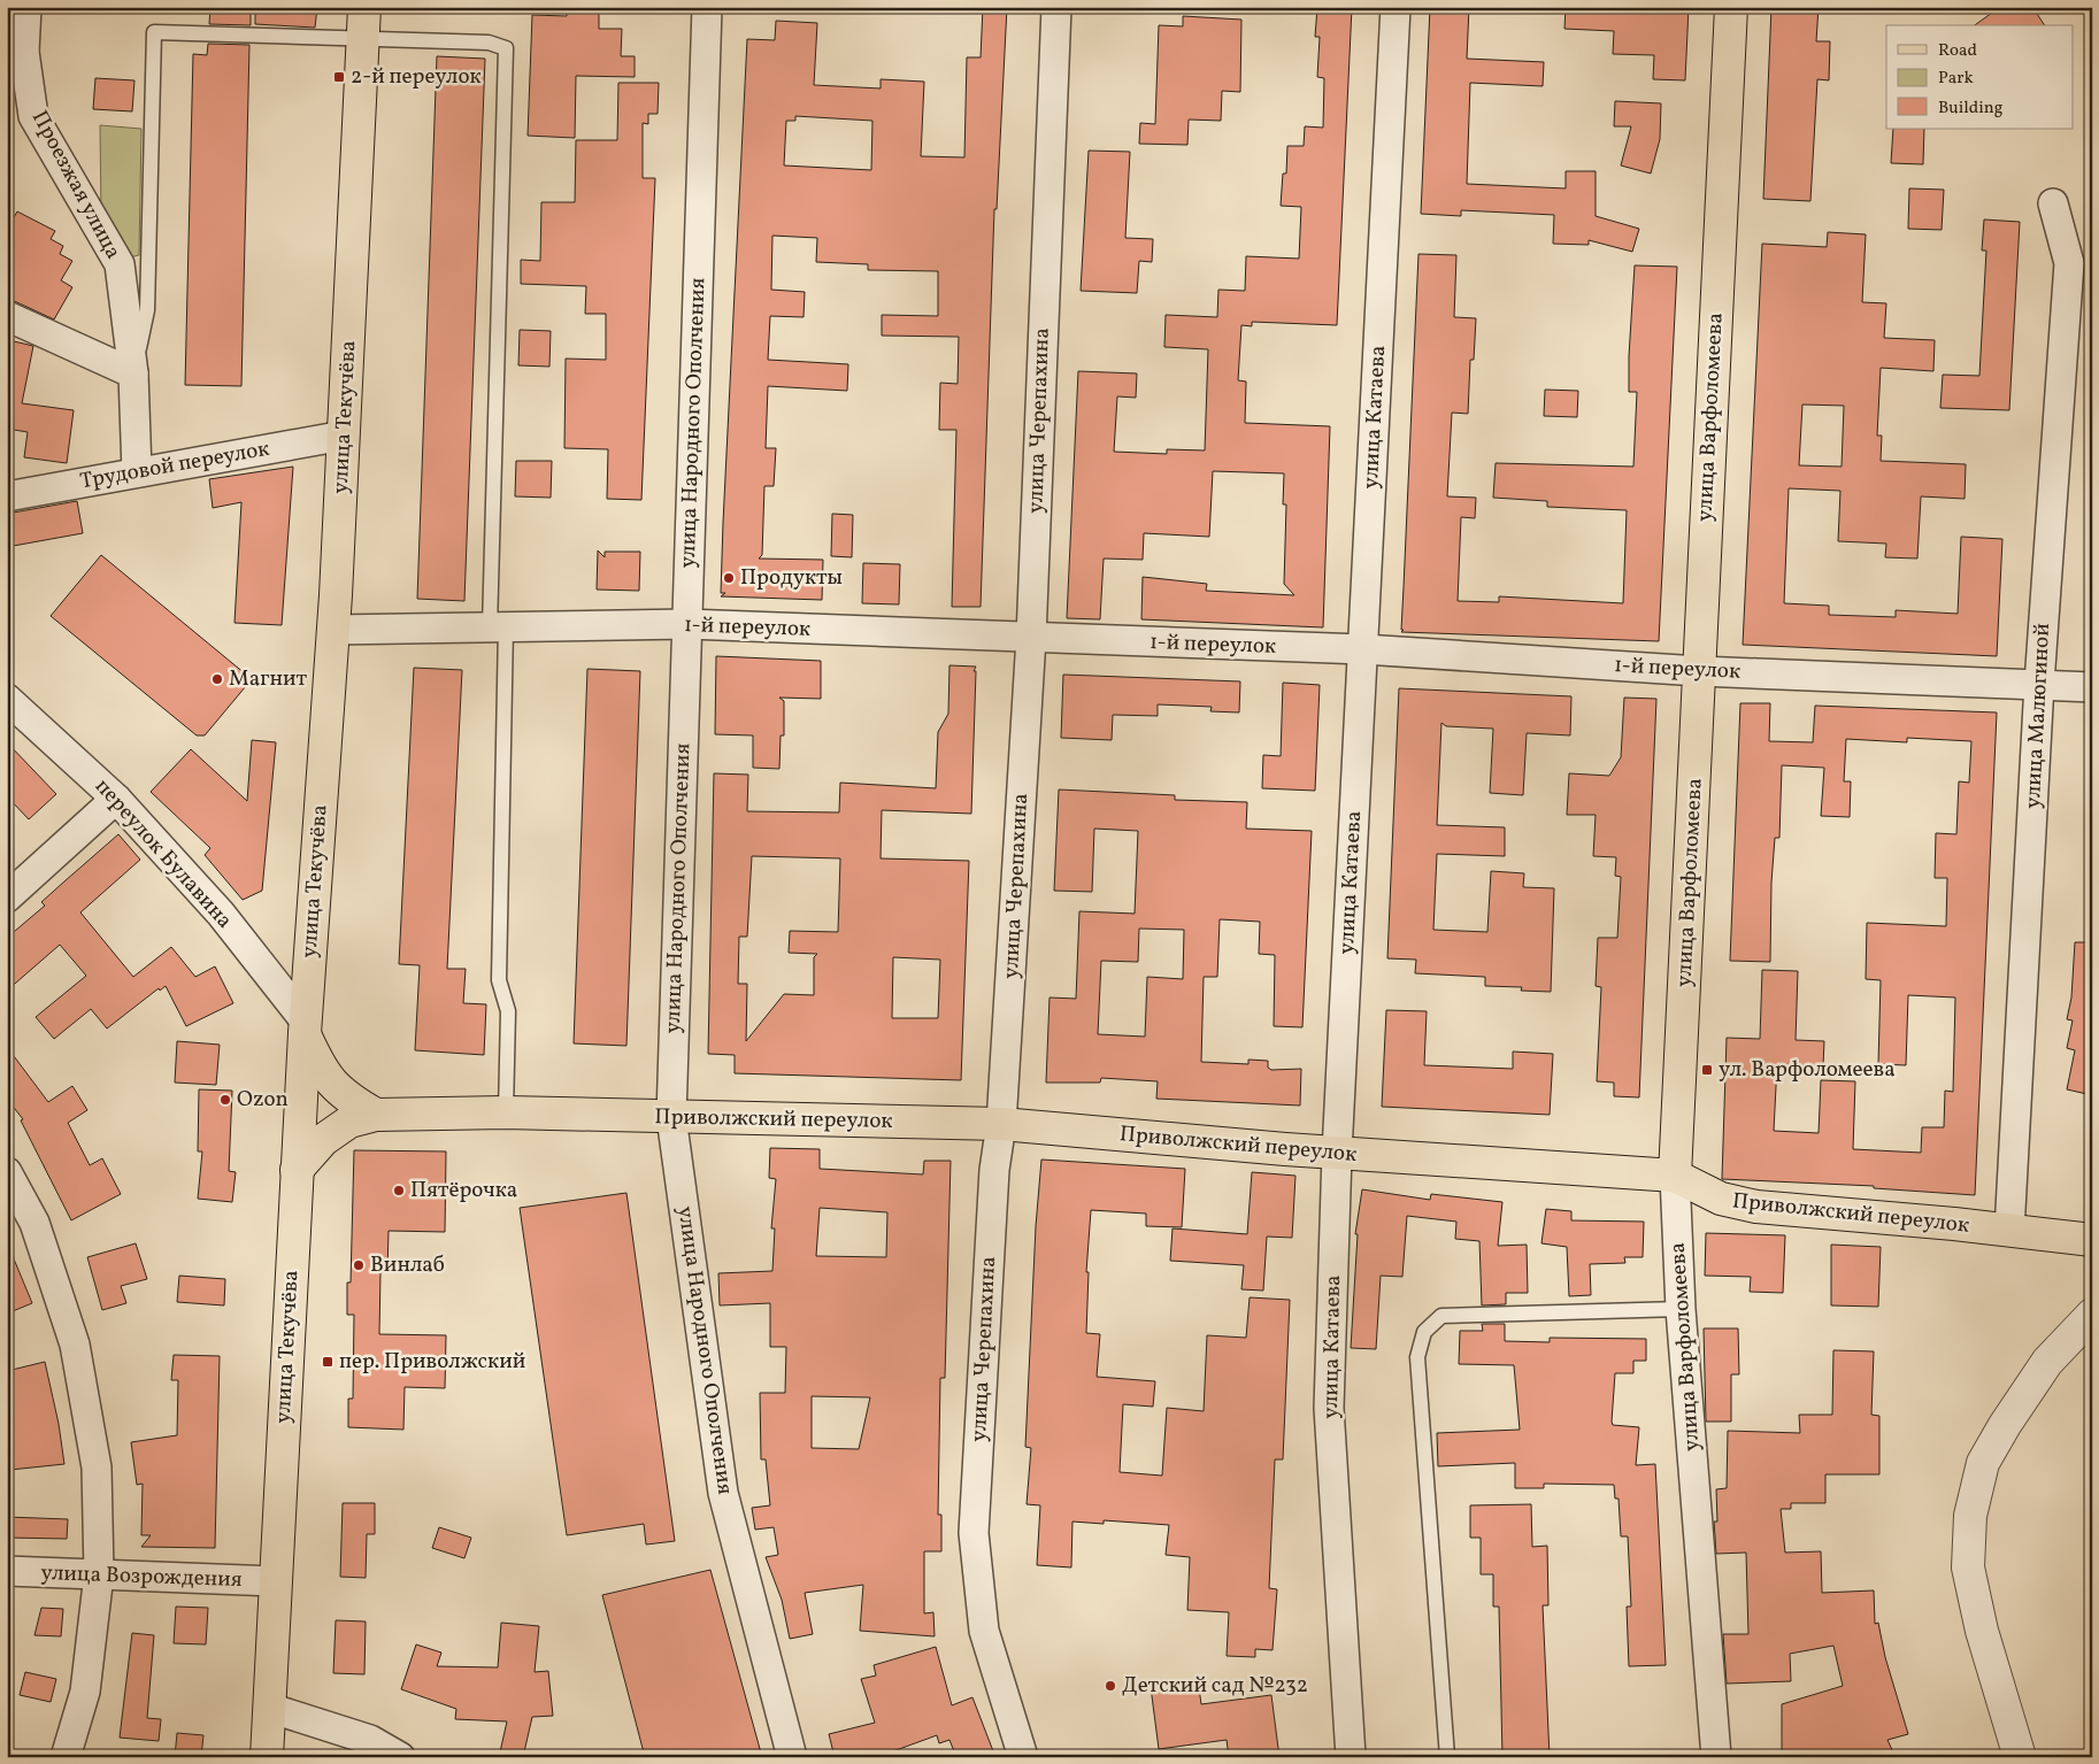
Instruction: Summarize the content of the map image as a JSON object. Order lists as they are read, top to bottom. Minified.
{"streets":{"main road":["улица Текучёва","улица Варфоломеева","Приволжский переулок"],"street":["Проезжая улица","улица Катаева","улица Черепахина","улица Народного Ополчения","Трудовой переулок","1-й переулок","улица Малюгиной","переулок Булавина","улица Возрождения"]},"crossings":[["Проезжая улица","Трудовой переулок"],["улица Текучёва","Трудовой переулок"],["улица Текучёва","1-й переулок"],["улица Текучёва","переулок Булавина"],["улица Текучёва","Приволжский переулок"],["улица Текучёва","улица Возрождения"],["улица Катаева","1-й переулок"],["улица Катаева","Приволжский переулок"],["улица Варфоломеева","1-й переулок"],["улица Варфоломеева","Приволжский переулок"],["улица Черепахина","1-й переулок"],["улица Черепахина","Приволжский переулок"],["улица Народного Ополчения","1-й переулок"],["улица Народного Ополчения","Приволжский переулок"],["1-й переулок","улица Малюгиной"],["улица Малюгиной","Приволжский переулок"]],"places":{"transit":["2-й переулок","ул. Варфоломеева","пер. Приволжский"],"other":["Продукты","Магнит","Ozon","Пятёрочка","Винлаб","Детский сад №232"]},"legend":["Road","Park","Building"]}
